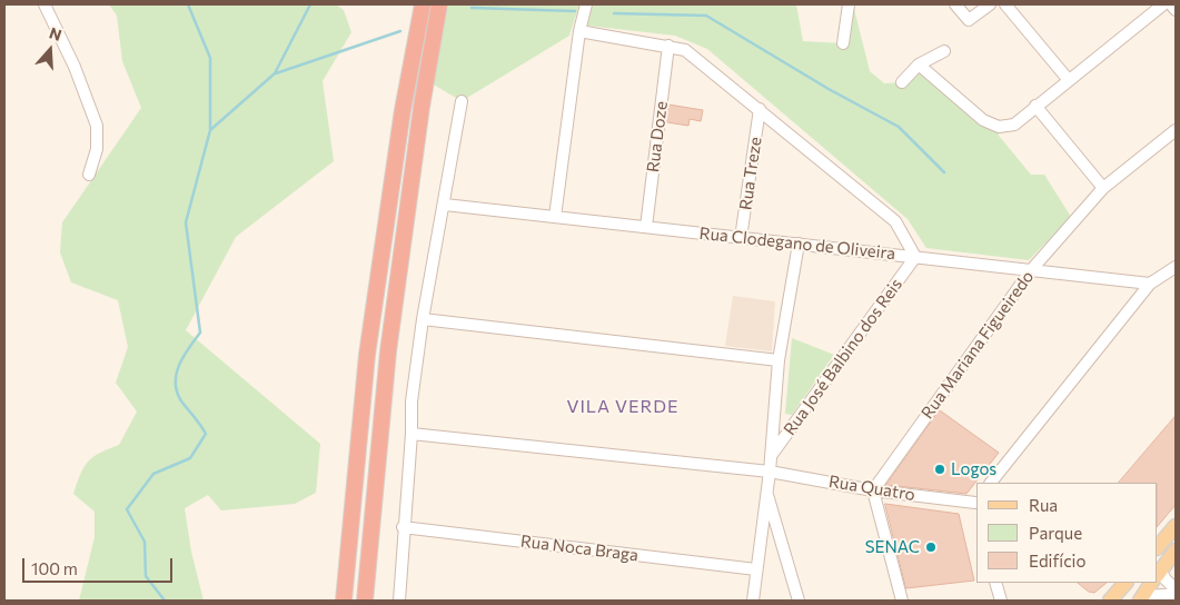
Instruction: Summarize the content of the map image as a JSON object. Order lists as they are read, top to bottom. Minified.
{"streets":{"street":["Rua Doze","Rua Treze","Rua Clodegano de Oliveira","Rua Mariana Figueiredo","Rua José Balbino dos Reis","Rua Quatro","Rua Noca Braga"]},"crossings":[["Rua Doze","Rua Clodegano de Oliveira"],["Rua Treze","Rua Clodegano de Oliveira"],["Rua Clodegano de Oliveira","Rua Mariana Figueiredo"],["Rua Clodegano de Oliveira","Rua José Balbino dos Reis"],["Rua Mariana Figueiredo","Rua Quatro"]],"districts":["VILA VERDE"],"places":["Logos","SENAC"],"legend":["Rua","Parque","Edifício"],"scale_bar":"100 m","north":"top"}
